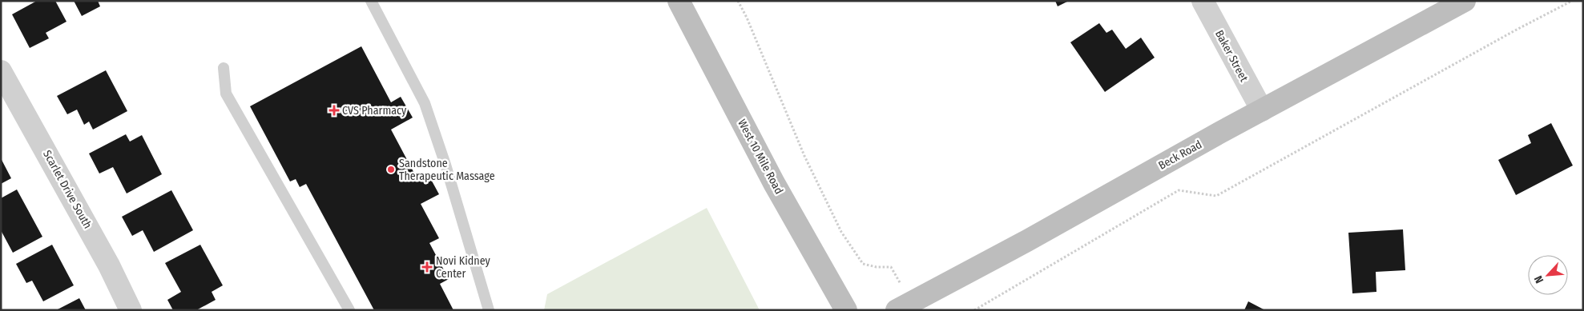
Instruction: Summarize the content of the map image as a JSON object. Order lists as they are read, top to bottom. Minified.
{"streets":{"main road":["Beck Road","West 10 Mile Road"],"street":["Baker Street","Scarlet Drive South"]},"crossings":[["Baker Street","Beck Road"]],"places":{"health":["CVS Pharmacy","Novi Kidney Center"],"other":["Sandstone Therapeutic Massage"]},"north":"bottom left"}
